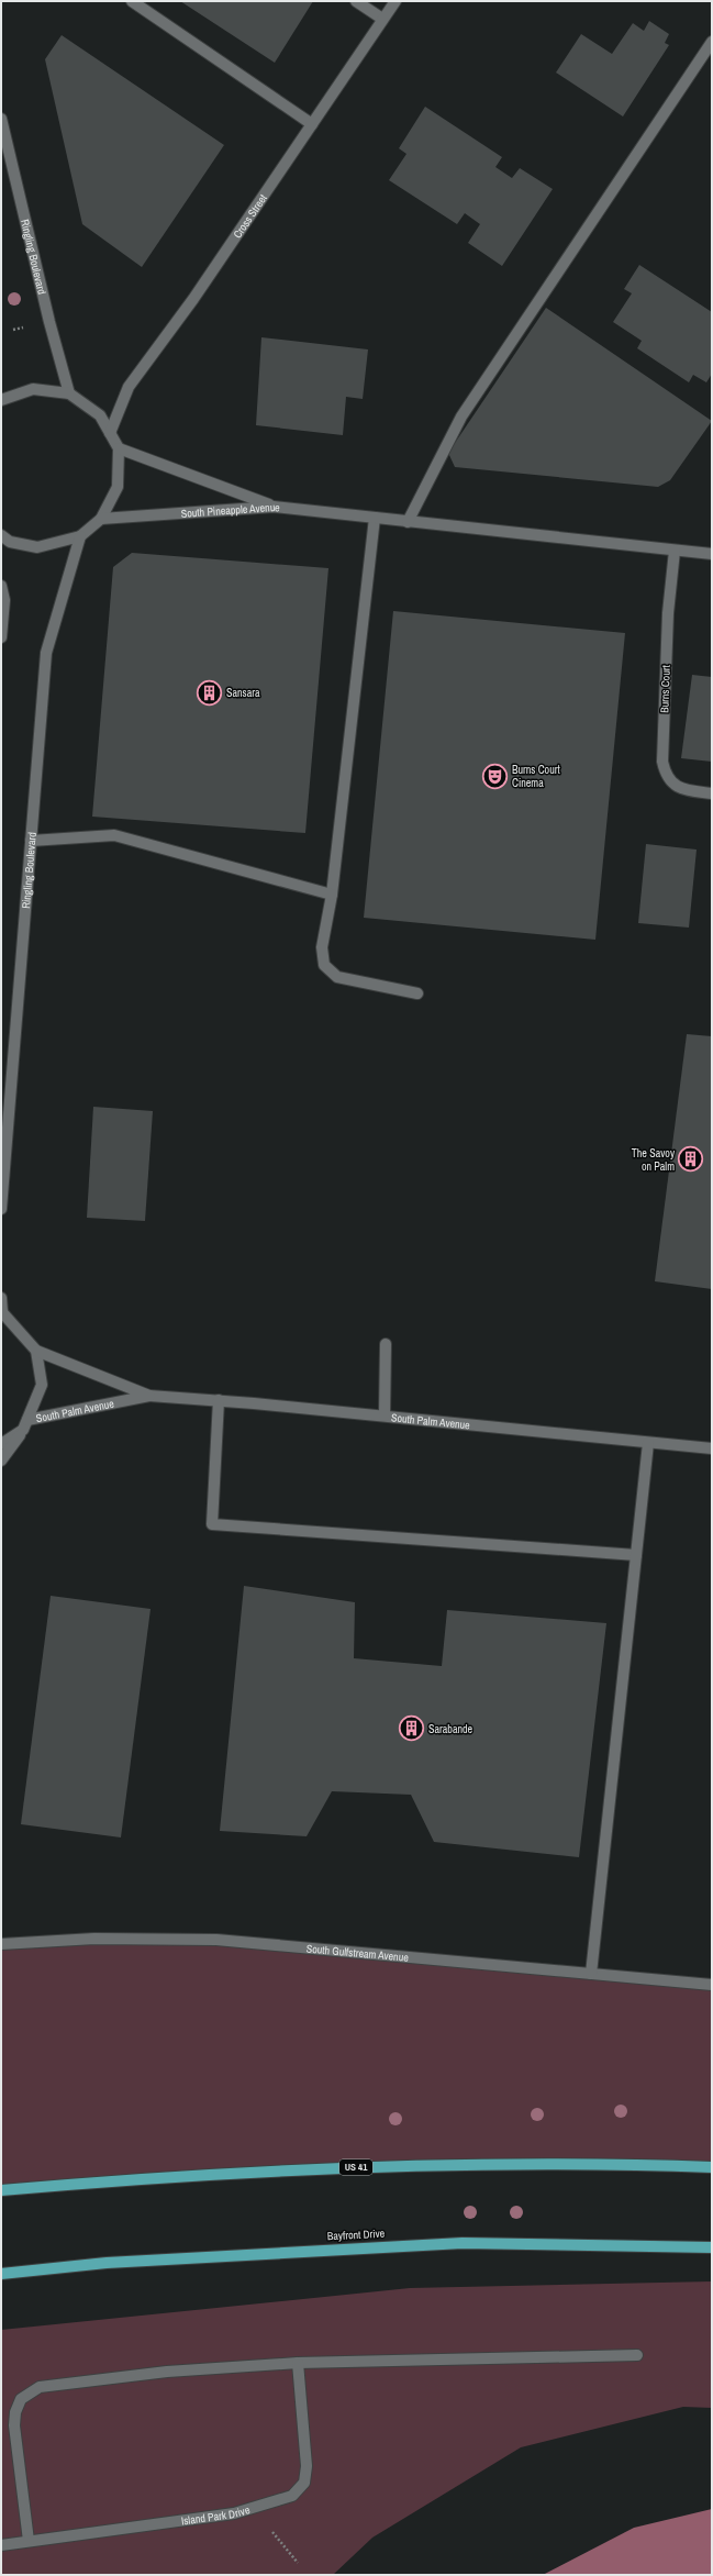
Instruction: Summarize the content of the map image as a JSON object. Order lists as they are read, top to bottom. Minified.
{"streets":{"main road":["US 41","Bayfront Drive"],"street":["Cross Street","Ringling Boulevard","South Pineapple Avenue","Burns Court","South Palm Avenue","South Gulfstream Avenue","Island Park Drive"]},"places":{"building":["Sansara","The Savoy on Palm","Sarabande"],"theatre":["Burns Court Cinema"]}}
